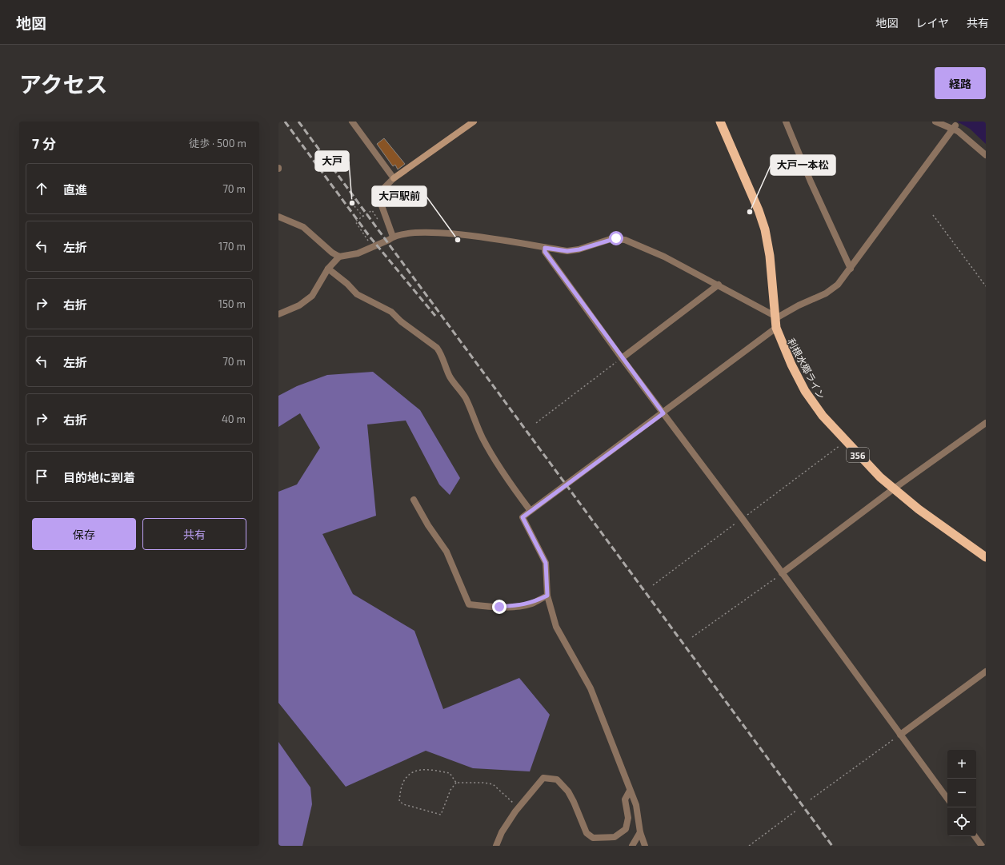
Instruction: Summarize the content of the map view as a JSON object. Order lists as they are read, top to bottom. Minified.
{"streets":{"highway":["利根水郷ライン","356"]},"places":["大戸","大戸一本松","大戸駅前"],"page":{"header":"地図","nav":["地図","レイヤ","共有"],"title":"アクセス","buttons":["経路",["保存","共有"]],"heading":["7 分","徒歩 · 500 m"],"list":[["直進","70 m"],["左折","170 m"],["右折","150 m"],["左折","70 m"],["右折","40 m"],"目的地に到着"],"map_buttons":["+","−"]}}
